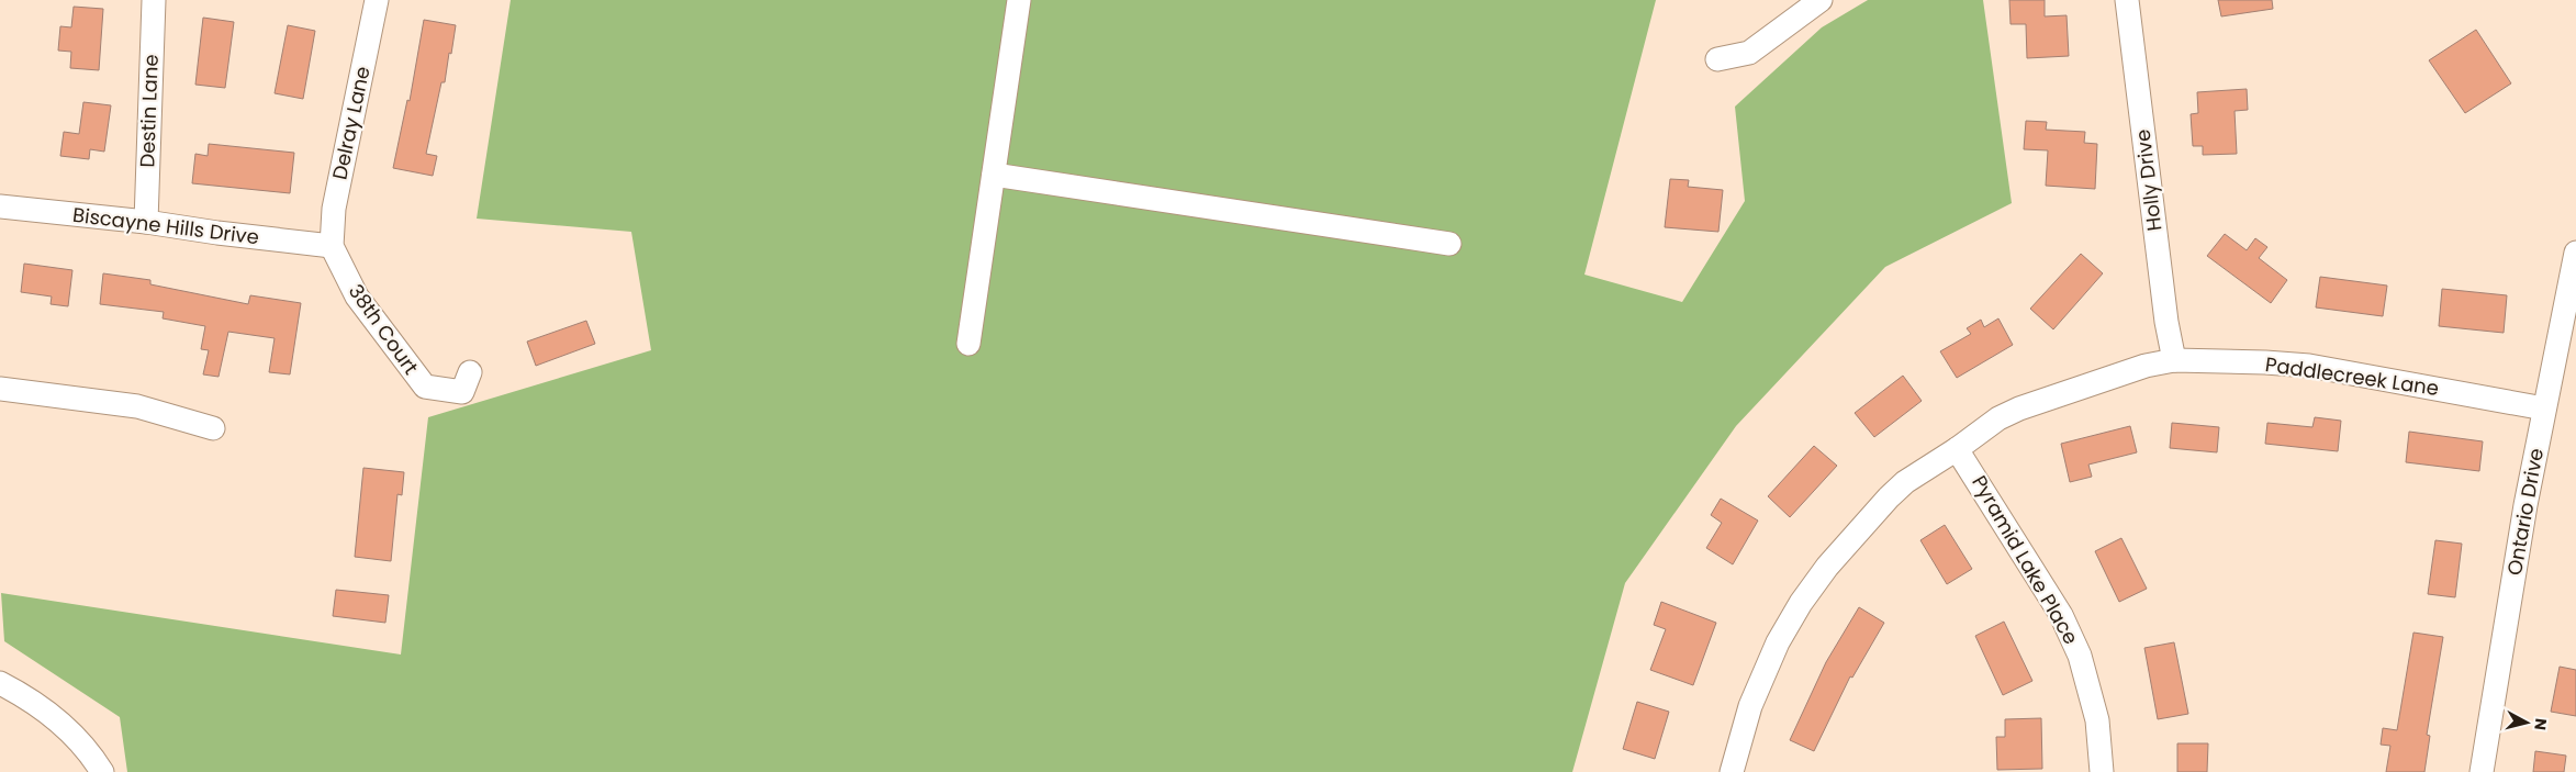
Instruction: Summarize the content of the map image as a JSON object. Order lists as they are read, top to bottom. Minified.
{"streets":{"street":["Destin Lane","Delray Lane","Holly Drive","Biscayne Hills Drive","38th Court","Paddlecreek Lane","Ontario Drive","Pyramid Lake Place"]},"crossings":[["Destin Lane","Biscayne Hills Drive"],["Delray Lane","Biscayne Hills Drive"],["Delray Lane","38th Court"],["Holly Drive","Paddlecreek Lane"],["Biscayne Hills Drive","38th Court"],["Paddlecreek Lane","Ontario Drive"],["Paddlecreek Lane","Pyramid Lake Place"]],"north":"right"}
